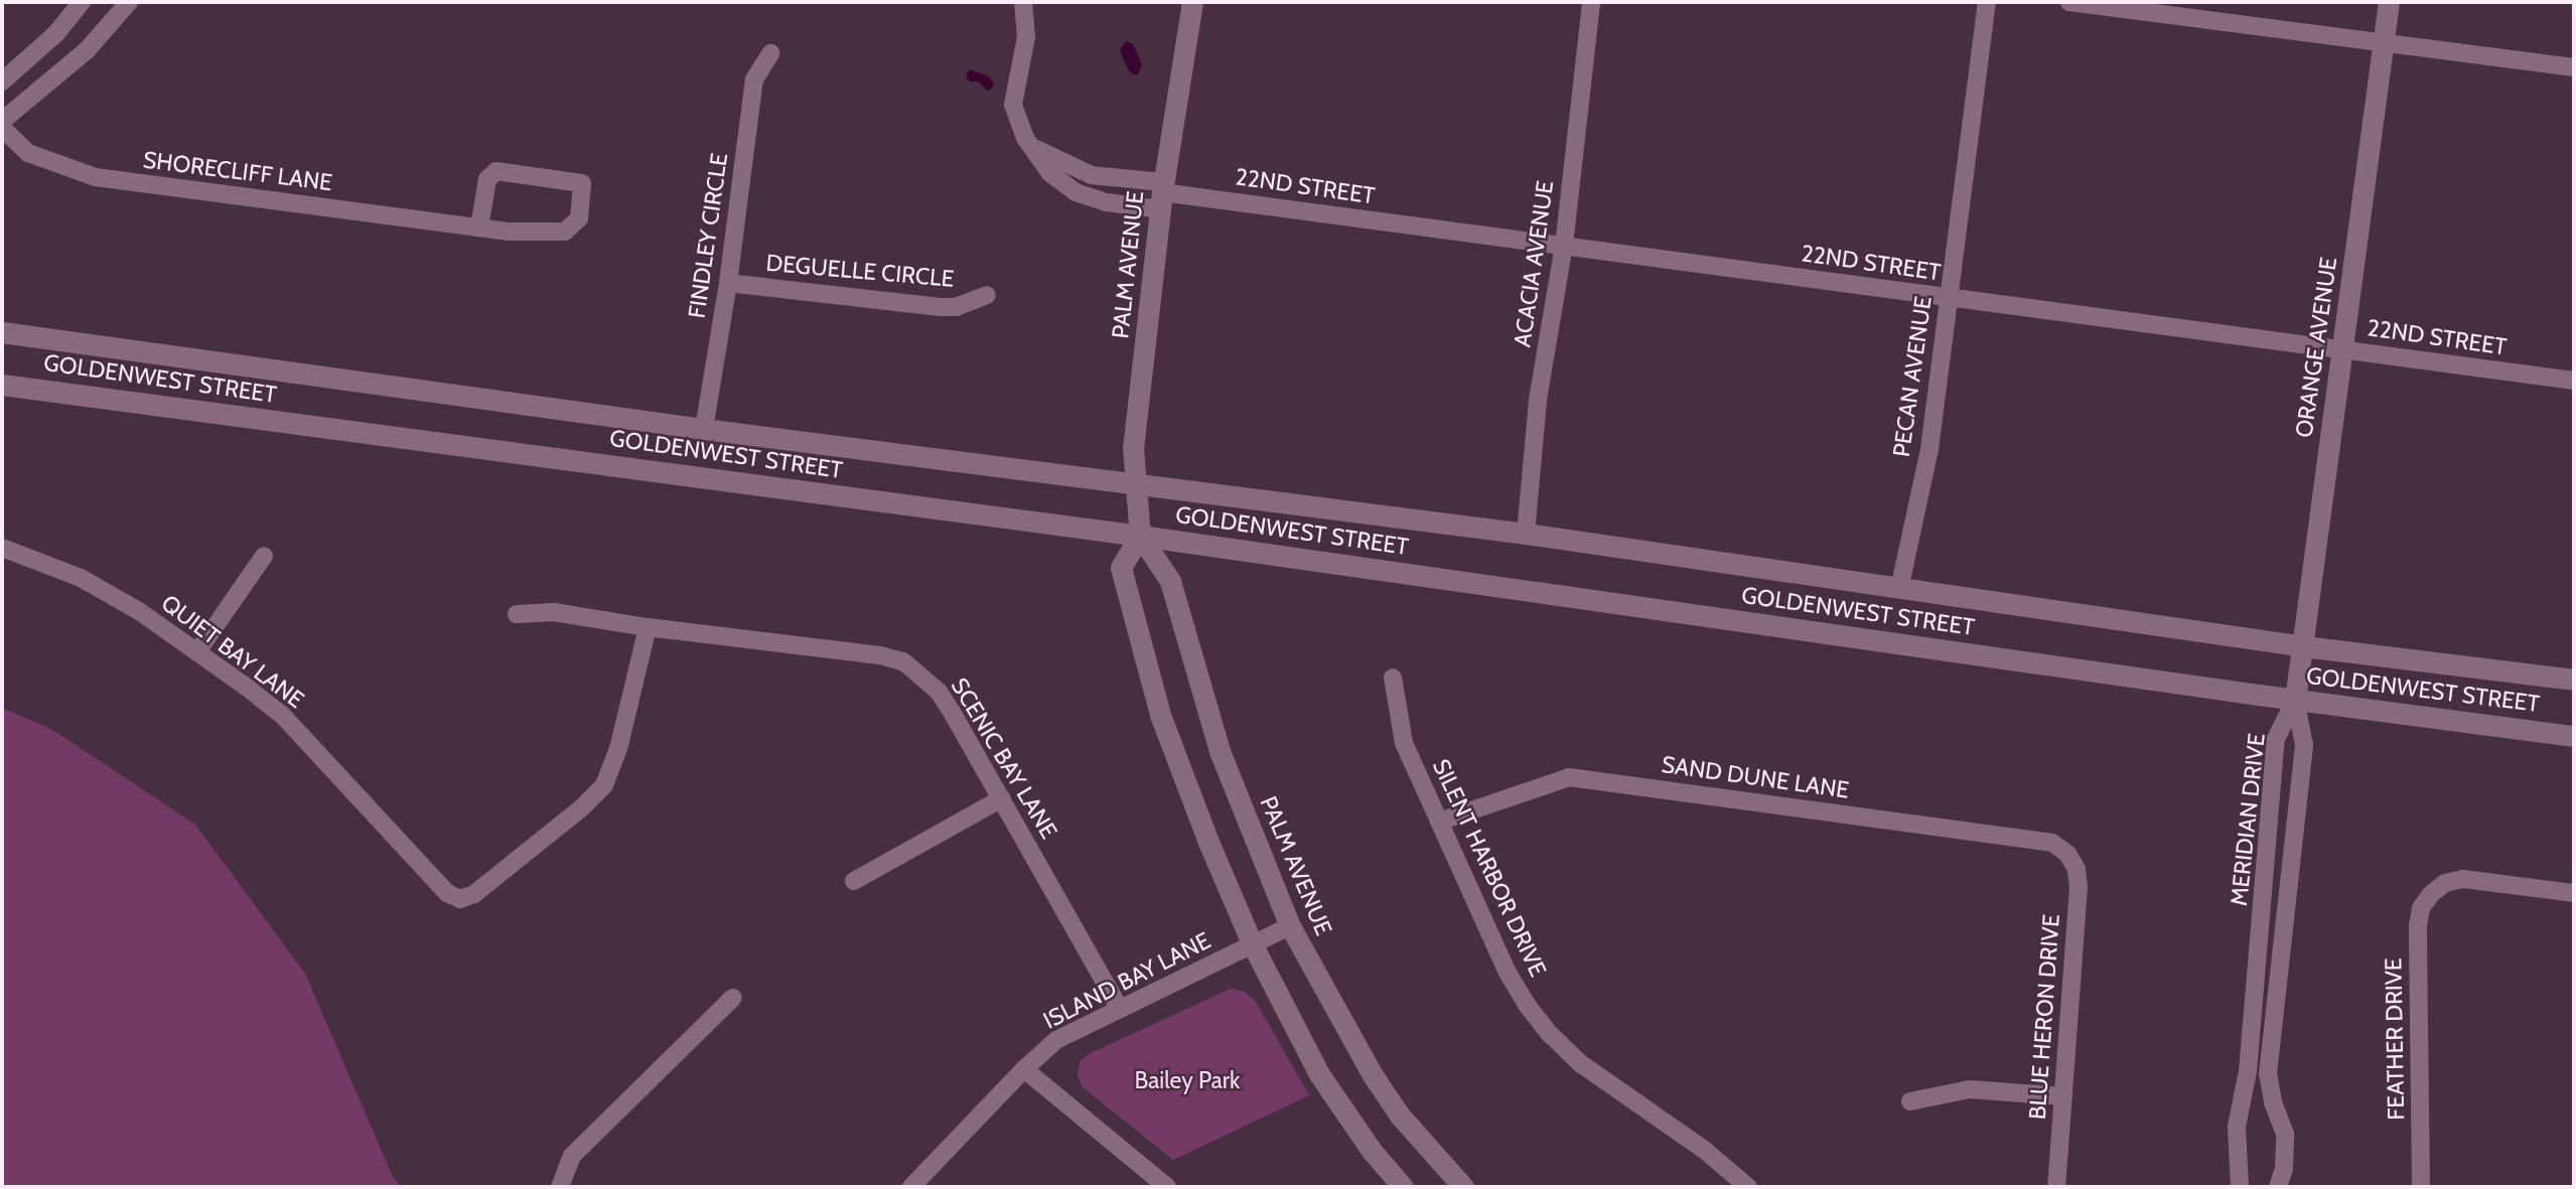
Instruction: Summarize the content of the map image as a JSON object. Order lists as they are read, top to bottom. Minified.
{"streets":{"main road":["PALM AVENUE","ORANGE AVENUE","GOLDENWEST STREET"],"street":["SHORECLIFF LANE","22ND STREET","FINDLEY CIRCLE","ACACIA AVENUE","DEGUELLE CIRCLE","PECAN AVENUE","QUIET BAY LANE","SCENIC BAY LANE","SAND DUNE LANE","MERIDIAN DRIVE","SILENT HARBOR DRIVE","ISLAND BAY LANE","BLUE HERON DRIVE","FEATHER DRIVE"]},"crossings":[["22ND STREET","ACACIA AVENUE"],["22ND STREET","PALM AVENUE"],["22ND STREET","ORANGE AVENUE"],["22ND STREET","PECAN AVENUE"],["FINDLEY CIRCLE","DEGUELLE CIRCLE"],["FINDLEY CIRCLE","GOLDENWEST STREET"],["ACACIA AVENUE","GOLDENWEST STREET"],["PALM AVENUE","GOLDENWEST STREET"],["PALM AVENUE","ISLAND BAY LANE"],["ORANGE AVENUE","GOLDENWEST STREET"],["ORANGE AVENUE","MERIDIAN DRIVE"],["PECAN AVENUE","GOLDENWEST STREET"],["GOLDENWEST STREET","MERIDIAN DRIVE"],["QUIET BAY LANE","SCENIC BAY LANE"],["SCENIC BAY LANE","ISLAND BAY LANE"],["SAND DUNE LANE","SILENT HARBOR DRIVE"],["SAND DUNE LANE","BLUE HERON DRIVE"]],"parks":["Bailey Park"]}
